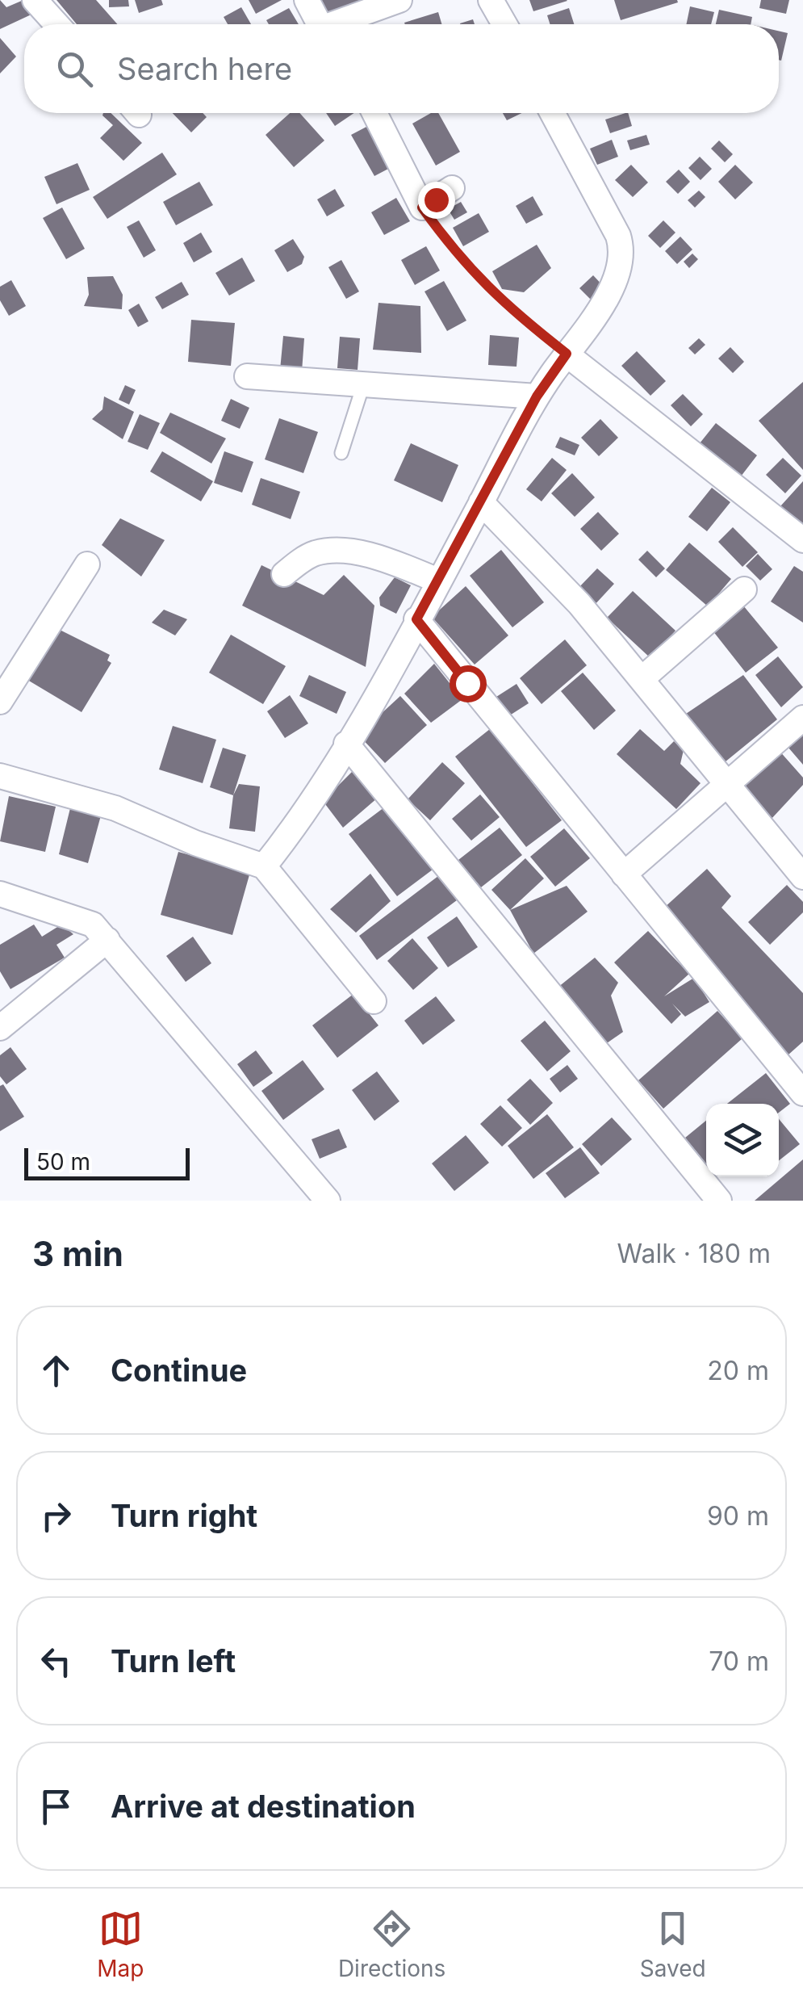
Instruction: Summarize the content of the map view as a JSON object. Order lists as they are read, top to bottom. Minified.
{"scale_bar":"50 m","page":{"search":"Search here","scale":"50 m","heading":["3 min","Walk · 180 m"],"list":[["Continue","20 m"],["Turn right","90 m"],["Turn left","70 m"],"Arrive at destination"],"nav":["Map","Directions","Saved"]}}
